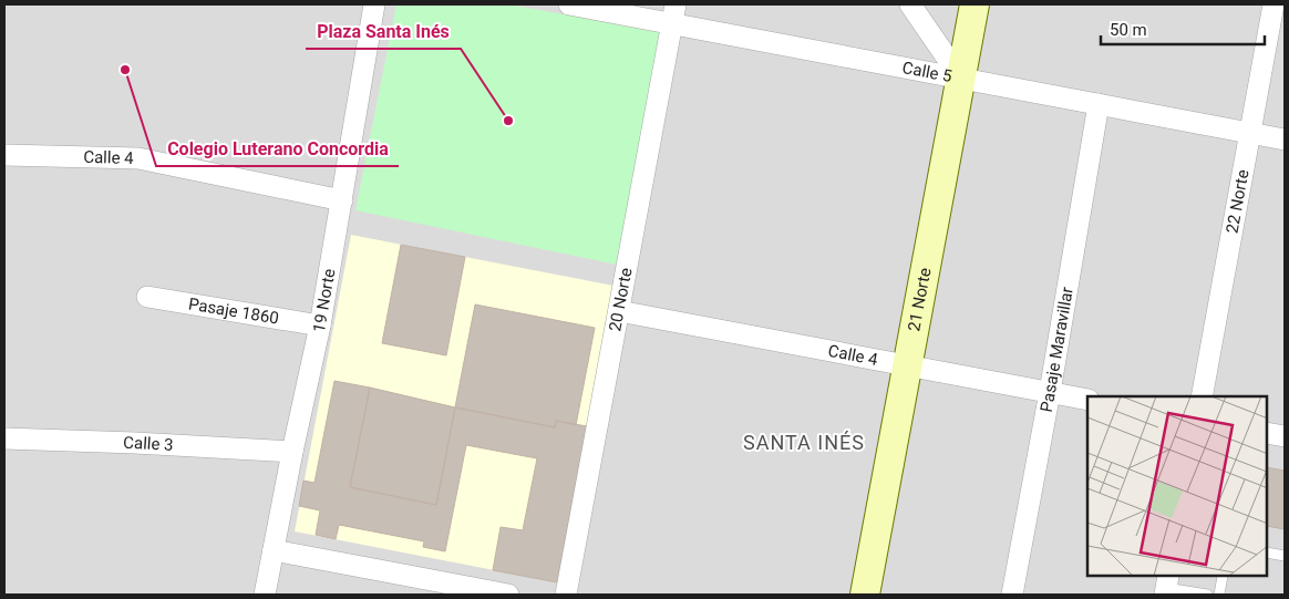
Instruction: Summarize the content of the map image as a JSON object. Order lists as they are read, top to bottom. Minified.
{"streets":{"street":["Calle 5","Calle 4","22 Norte","20 Norte","21 Norte","19 Norte","Pasaje 1860","Pasaje Maravillar","Calle 3"]},"crossings":[["Calle 5","22 Norte"],["Calle 5","20 Norte"],["Calle 5","21 Norte"],["Calle 5","Pasaje Maravillar"],["Calle 4","20 Norte"],["Calle 4","21 Norte"],["Calle 4","19 Norte"],["Calle 4","Pasaje Maravillar"],["19 Norte","Pasaje 1860"],["19 Norte","Calle 3"]],"districts":["SANTA INÉS"],"places":["Colegio Luterano Concordia","Plaza Santa Inés"],"scale_bar":"50 m"}
